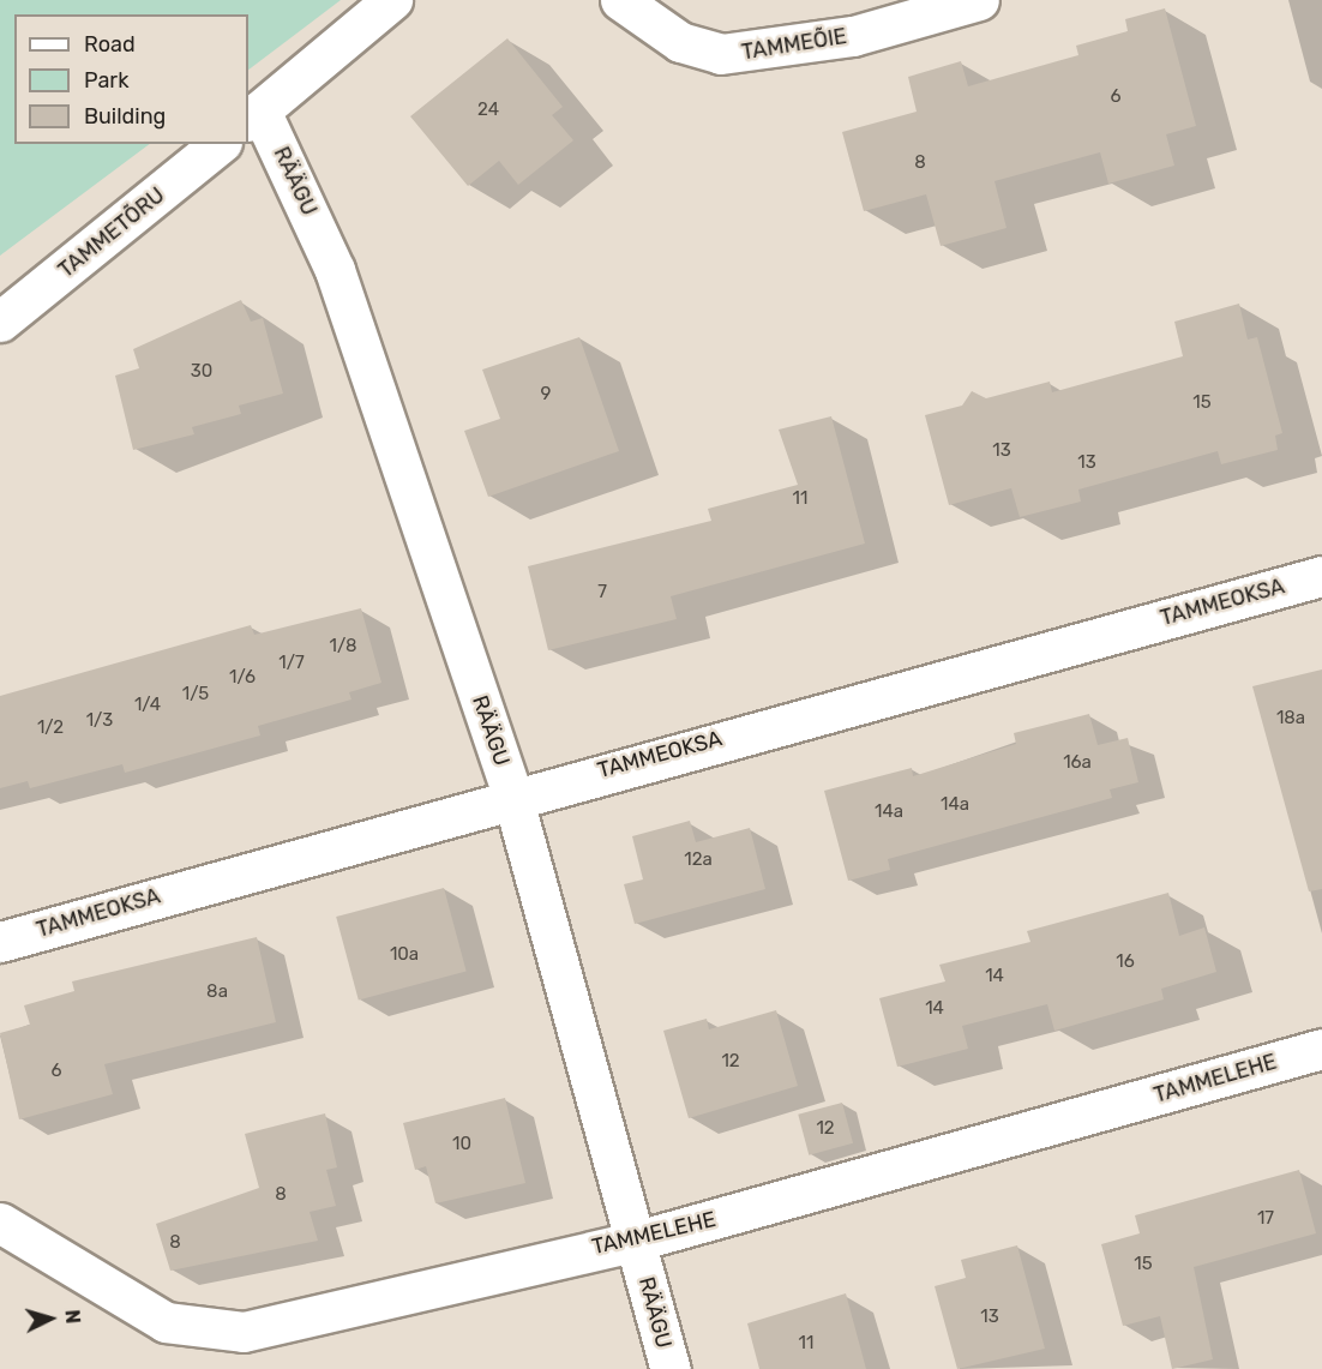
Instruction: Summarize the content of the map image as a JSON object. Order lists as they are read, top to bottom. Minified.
{"streets":{"street":["TAMMEÕIE","RÄÄGU","TAMMETÕRU","TAMMEOKSA","TAMMELEHE"]},"crossings":[["RÄÄGU","TAMMEOKSA"],["RÄÄGU","TAMMELEHE"]],"house_numbers":["6","24","8","30","9","15","13","13","11","7","1/8","1/7","1/6","1/5","1/4","18a","1/3","1/2","16a","14a","14a","12a","10a","16","14","8a","14","12","6","12","10","8","17","8","15","13","11"],"legend":["Road","Park","Building"],"north":"right"}
